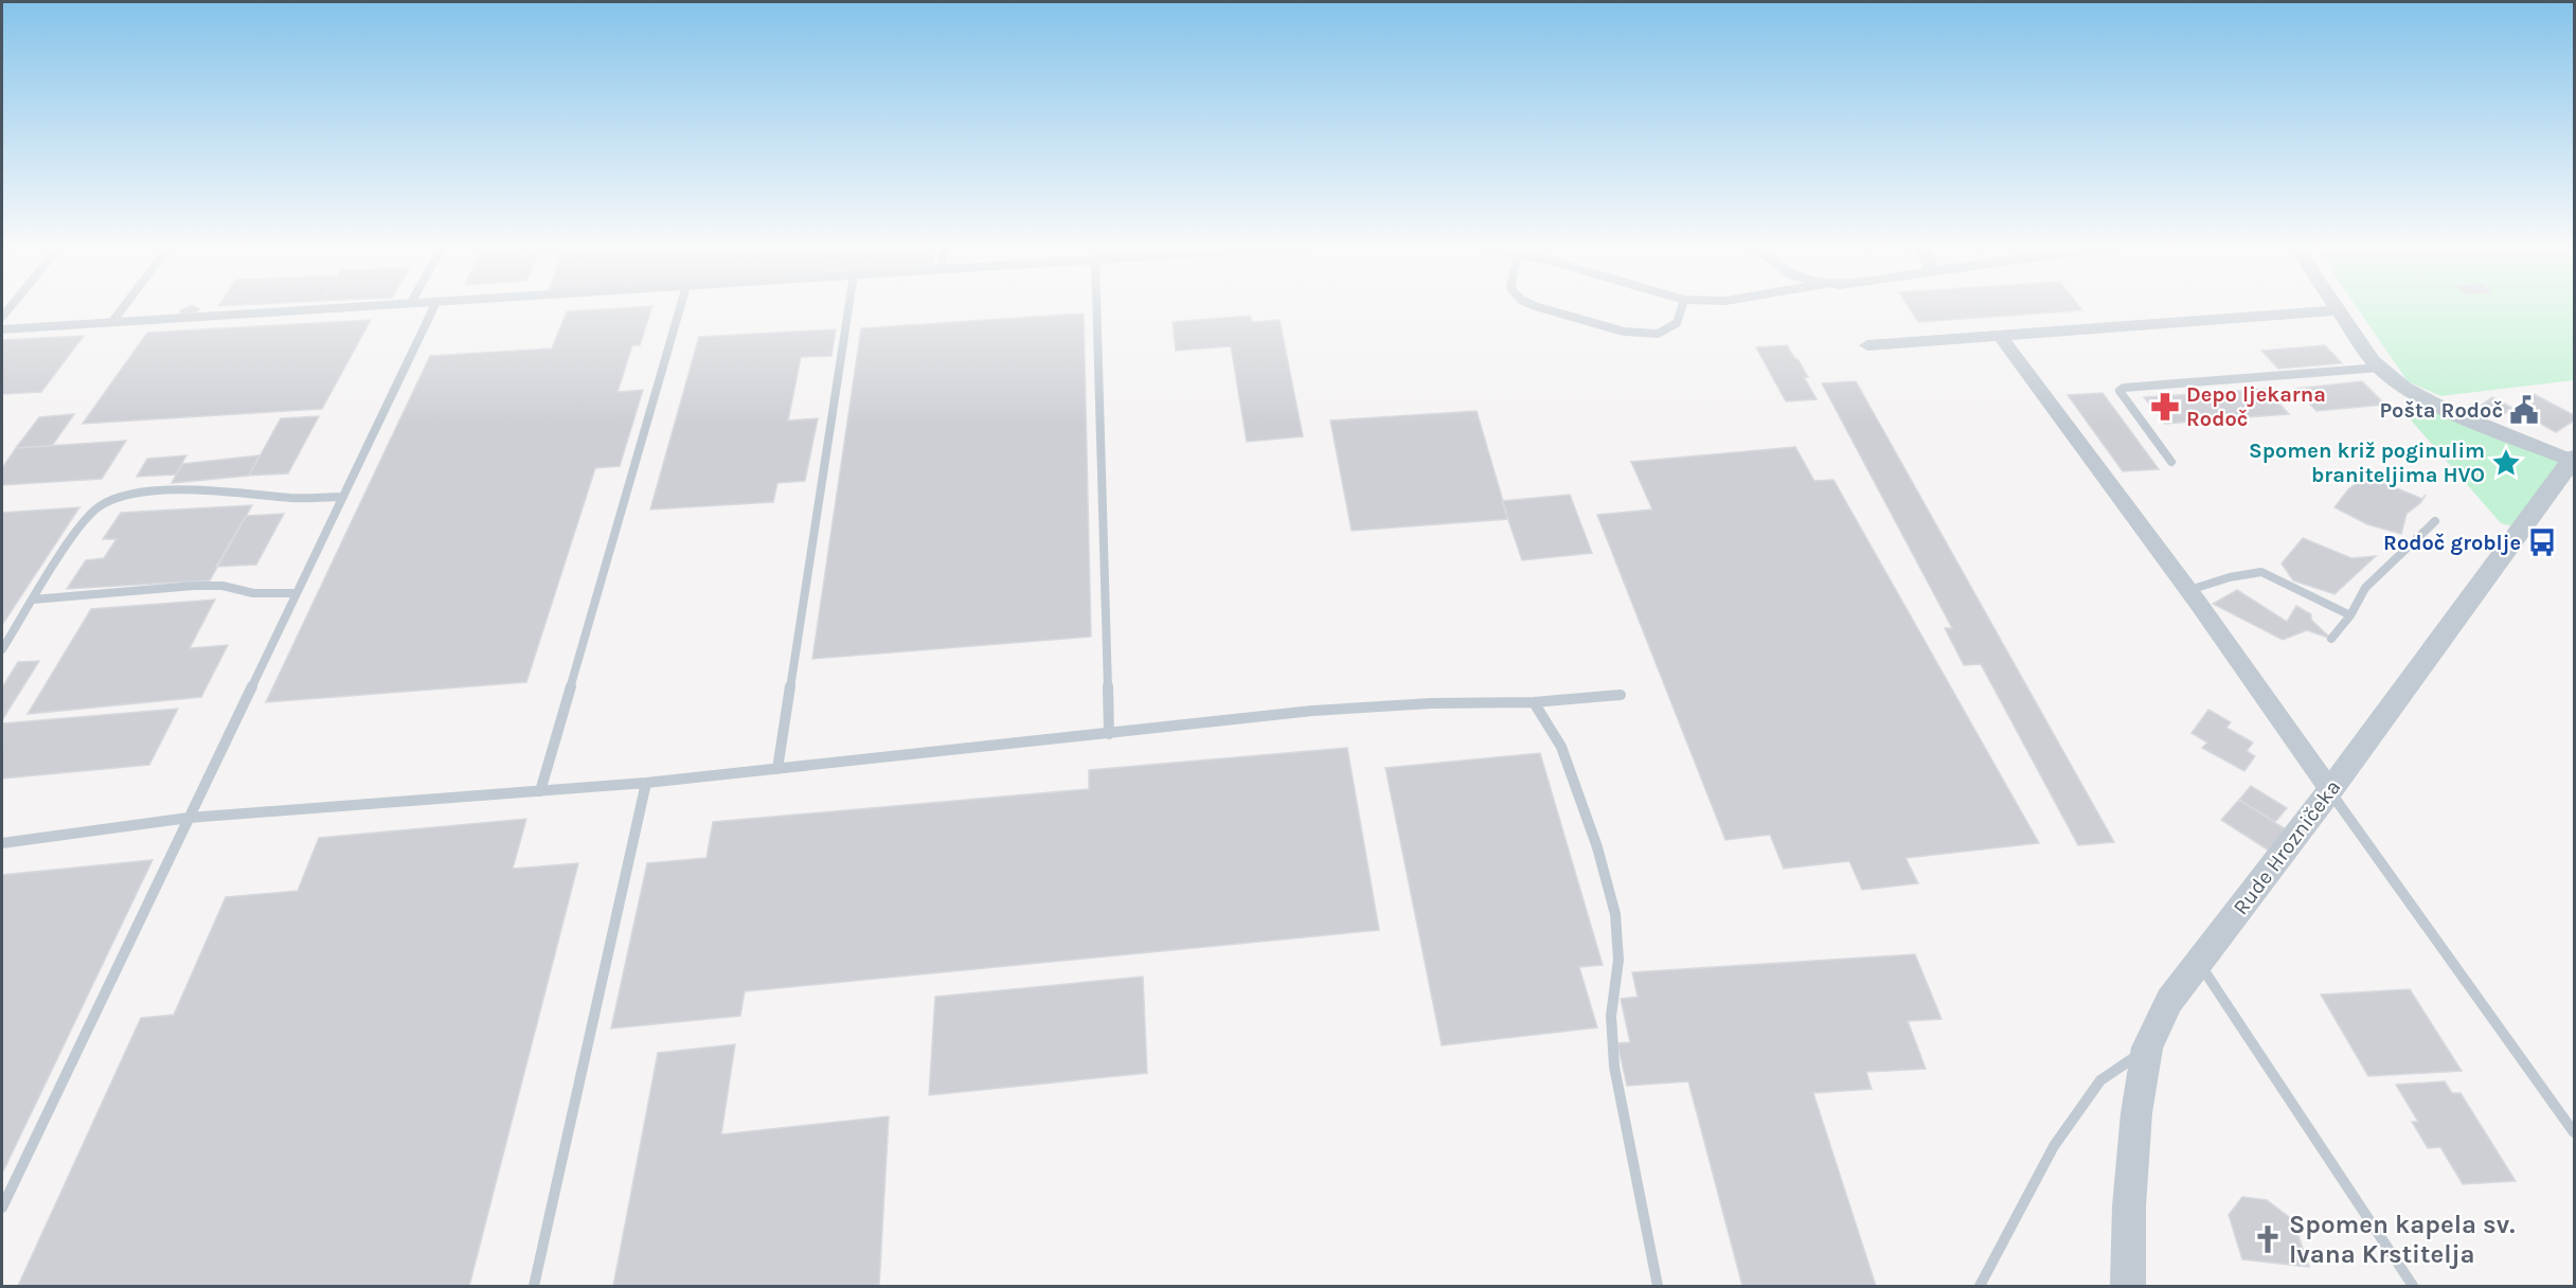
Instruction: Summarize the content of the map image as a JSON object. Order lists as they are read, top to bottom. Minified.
{"streets":{"street":["Rude Hrozničeka"]},"places":{"pharmacy":["Depo ljekarna Rodoč"],"public building":["Pošta Rodoč"],"place":["Spomen križ poginulim braniteljima HVO"],"bus stop":["Rodoč groblje"],"church":["Spomen kapela sv. Ivana Krstitelja"]}}
